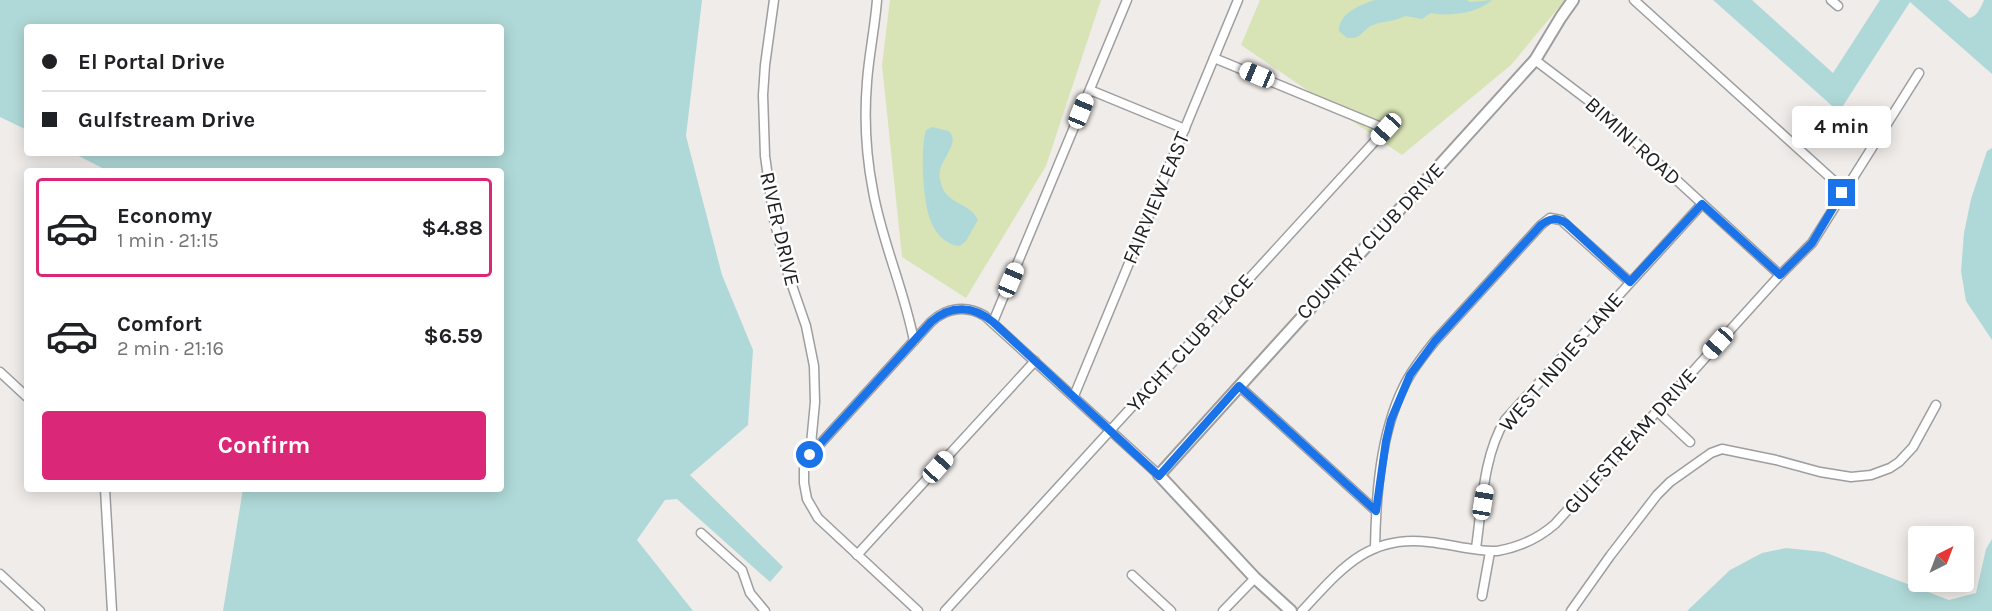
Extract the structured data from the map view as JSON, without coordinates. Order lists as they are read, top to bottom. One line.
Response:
{"streets":{"street":["BIMINI ROAD","FAIRVIEW EAST","RIVER DRIVE","COUNTRY CLUB DRIVE","YACHT CLUB PLACE","WEST INDIES LANE","GULFSTREAM DRIVE"]},"crossings":[["BIMINI ROAD","COUNTRY CLUB DRIVE"],["BIMINI ROAD","WEST INDIES LANE"],["BIMINI ROAD","GULFSTREAM DRIVE"],["FAIRVIEW EAST","YACHT CLUB PLACE"],["WEST INDIES LANE","GULFSTREAM DRIVE"]],"north":"top right","page":{"banner":["El Portal Drive","Gulfstream Drive"],"bubble":"4 min","list":[{"name":"Economy","note":"1 min · 21:15","value":"$4.88"},{"name":"Comfort","note":"2 min · 21:16","value":"$6.59"}],"buttons":"Confirm"}}
